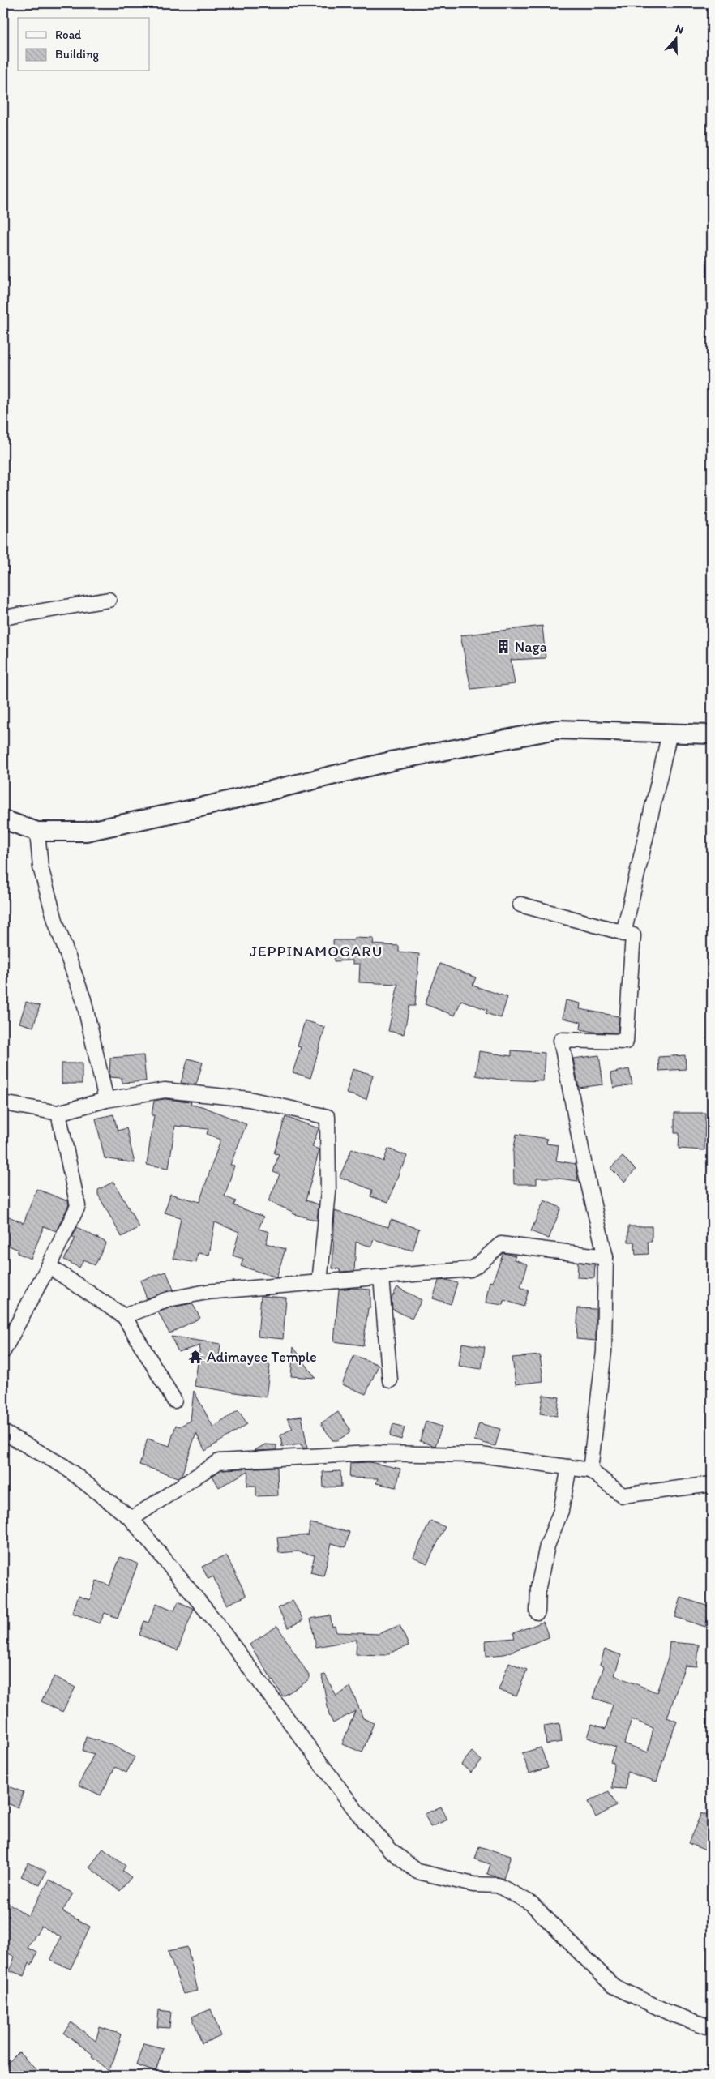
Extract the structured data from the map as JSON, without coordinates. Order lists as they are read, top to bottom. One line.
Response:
{"districts":["JEPPINAMOGARU"],"places":{"building":["Naga"],"temple":["Adimayee Temple"]},"legend":["Road","Building"],"north":"top"}
